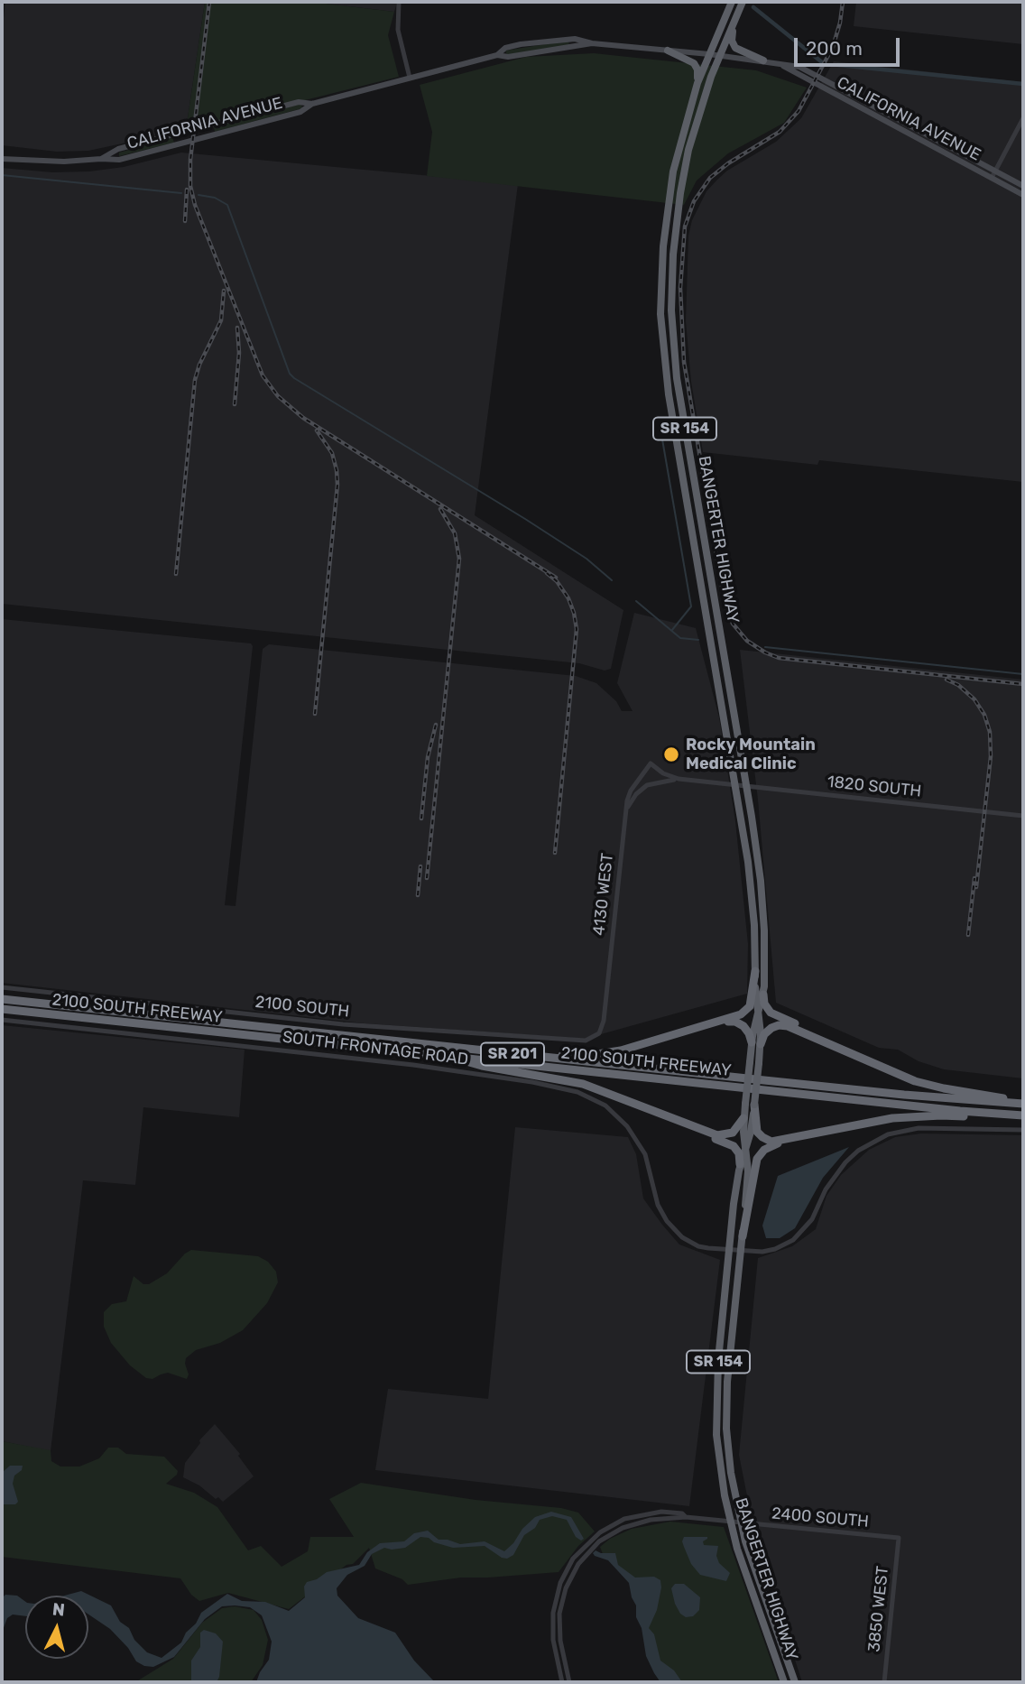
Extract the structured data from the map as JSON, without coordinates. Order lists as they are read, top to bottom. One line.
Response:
{"streets":{"highway":["SR 154","BANGERTER HIGHWAY","2100 SOUTH FREEWAY","SR 201"],"main road":["CALIFORNIA AVENUE"],"street":["1820 SOUTH","4130 WEST","2100 SOUTH","SOUTH FRONTAGE ROAD","2400 SOUTH","3850 WEST"]},"crossings":[["CALIFORNIA AVENUE","BANGERTER HIGHWAY"],["BANGERTER HIGHWAY","1820 SOUTH"],["BANGERTER HIGHWAY","SOUTH FRONTAGE ROAD"],["BANGERTER HIGHWAY","2400 SOUTH"],["1820 SOUTH","4130 WEST"],["4130 WEST","2100 SOUTH"],["2400 SOUTH","3850 WEST"]],"places":["Rocky Mountain Medical Clinic"],"scale_bar":"200 m","north":"top"}
